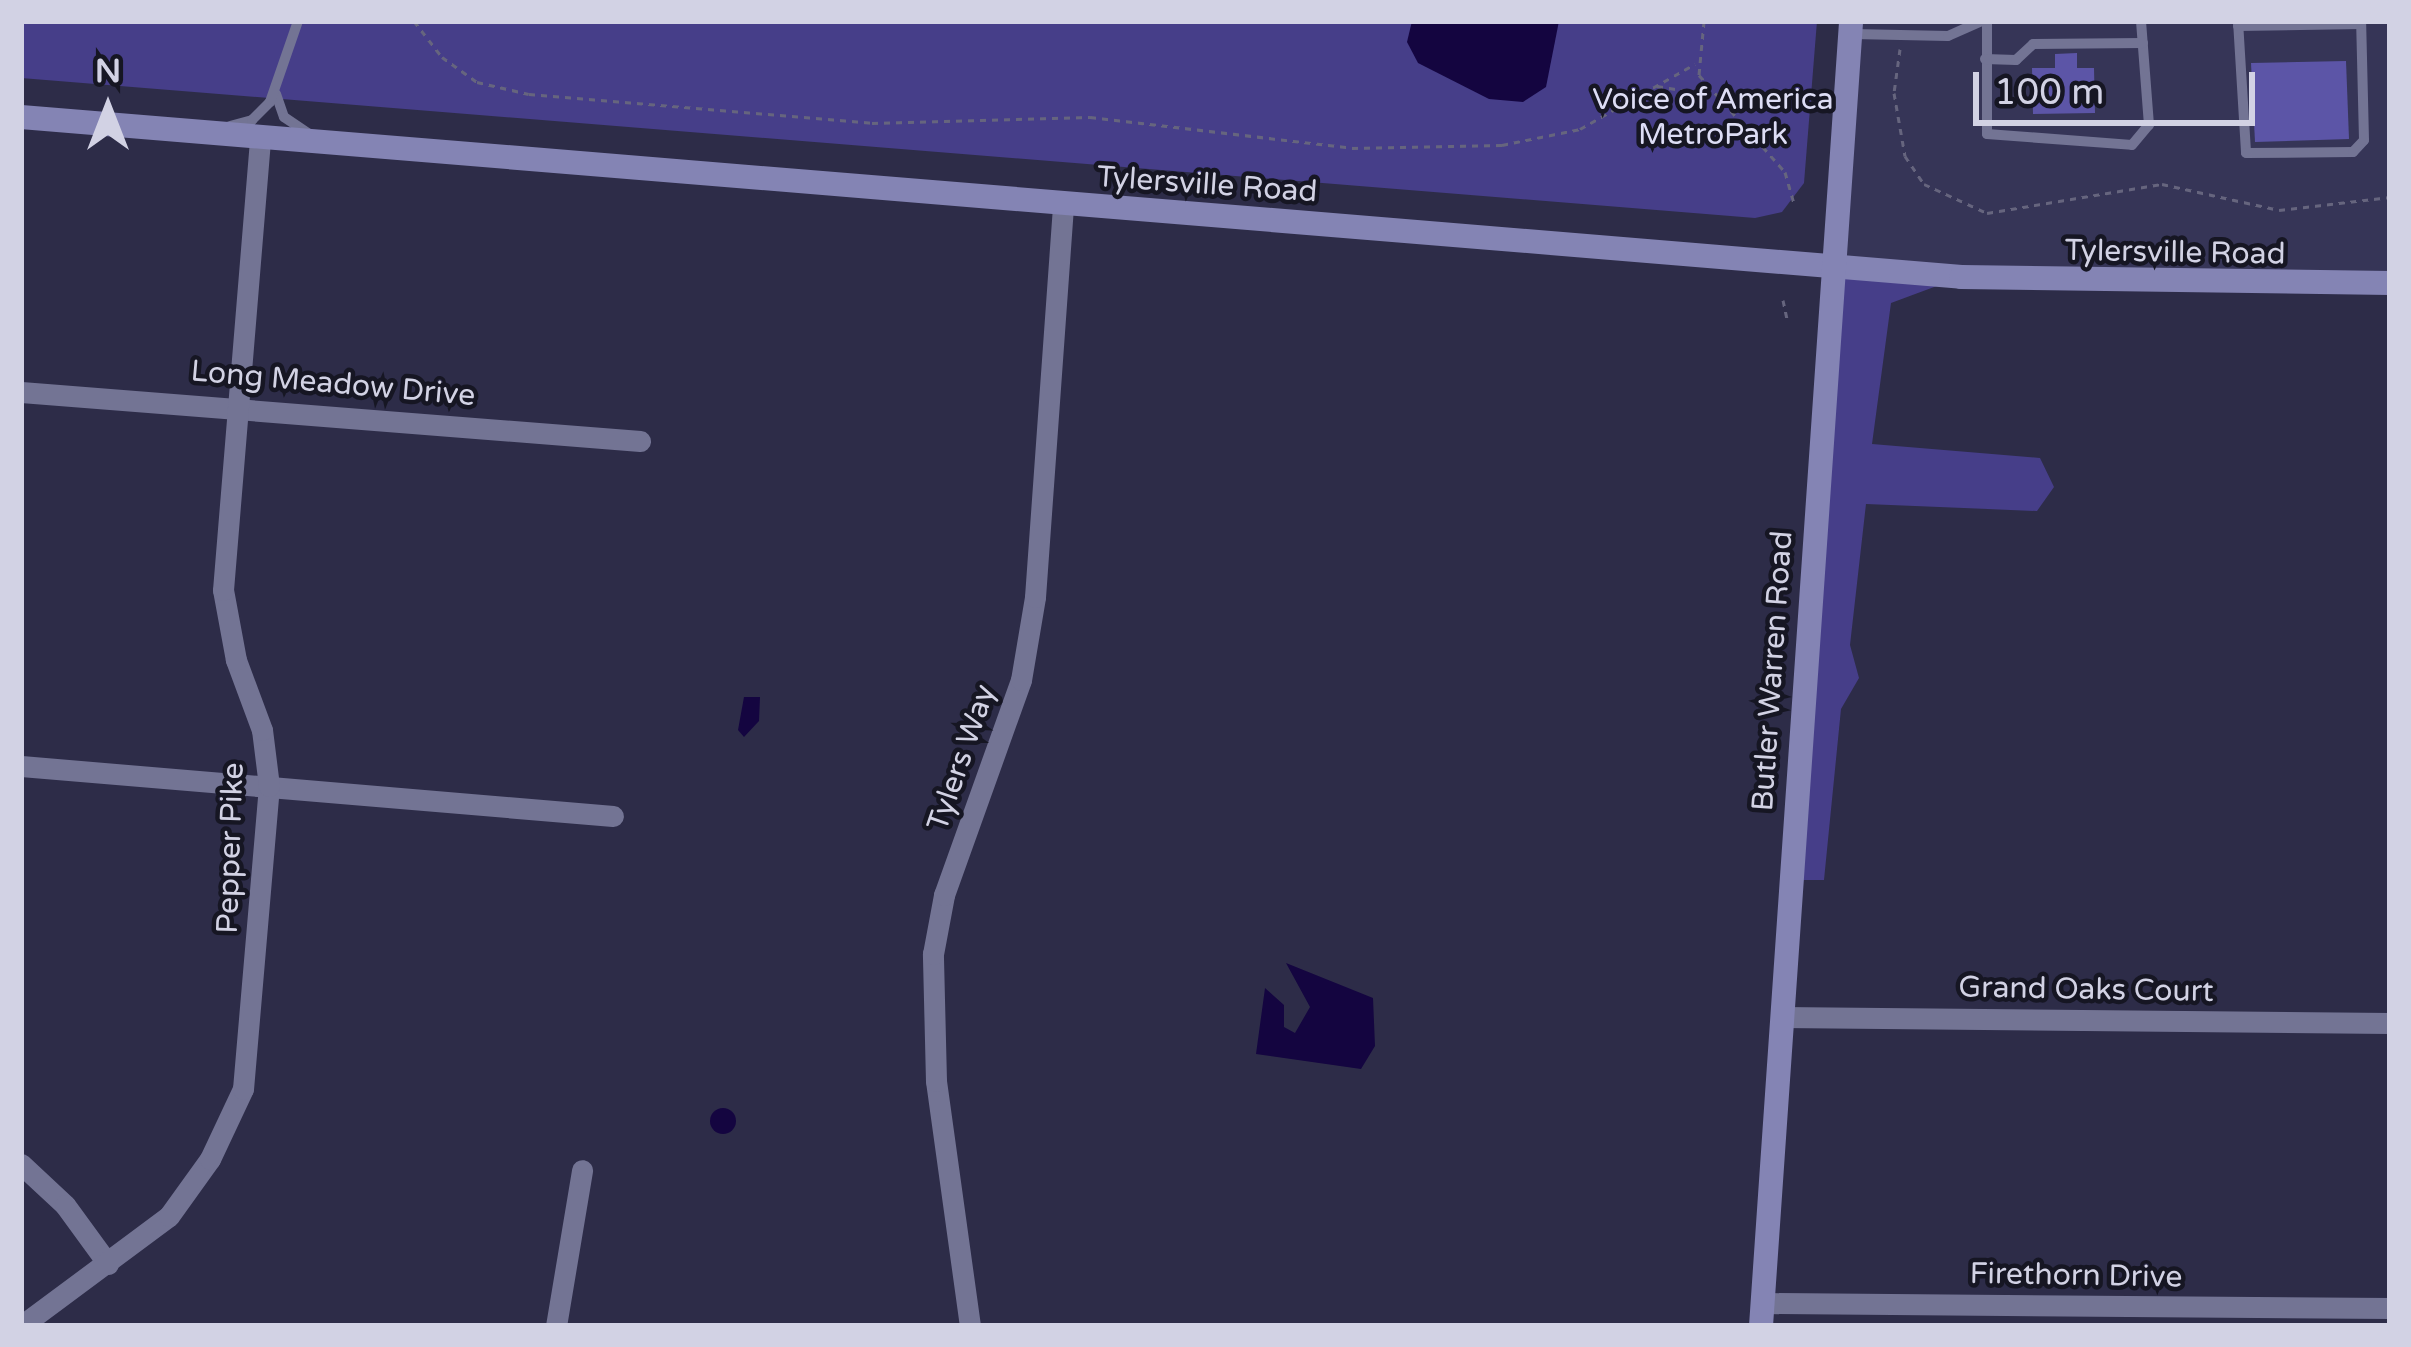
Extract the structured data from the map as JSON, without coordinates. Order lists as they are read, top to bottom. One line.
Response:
{"streets":{"main road":["Tylersville Road","Butler Warren Road"],"street":["Long Meadow Drive","Tylers Way","Pepper Pike","Grand Oaks Court","Firethorn Drive"]},"crossings":[["Tylersville Road","Butler Warren Road"],["Tylersville Road","Tylers Way"],["Tylersville Road","Pepper Pike"],["Long Meadow Drive","Pepper Pike"],["Butler Warren Road","Grand Oaks Court"],["Butler Warren Road","Firethorn Drive"]],"parks":["Voice of America MetroPark"],"scale_bar":"100 m","north":"top"}
